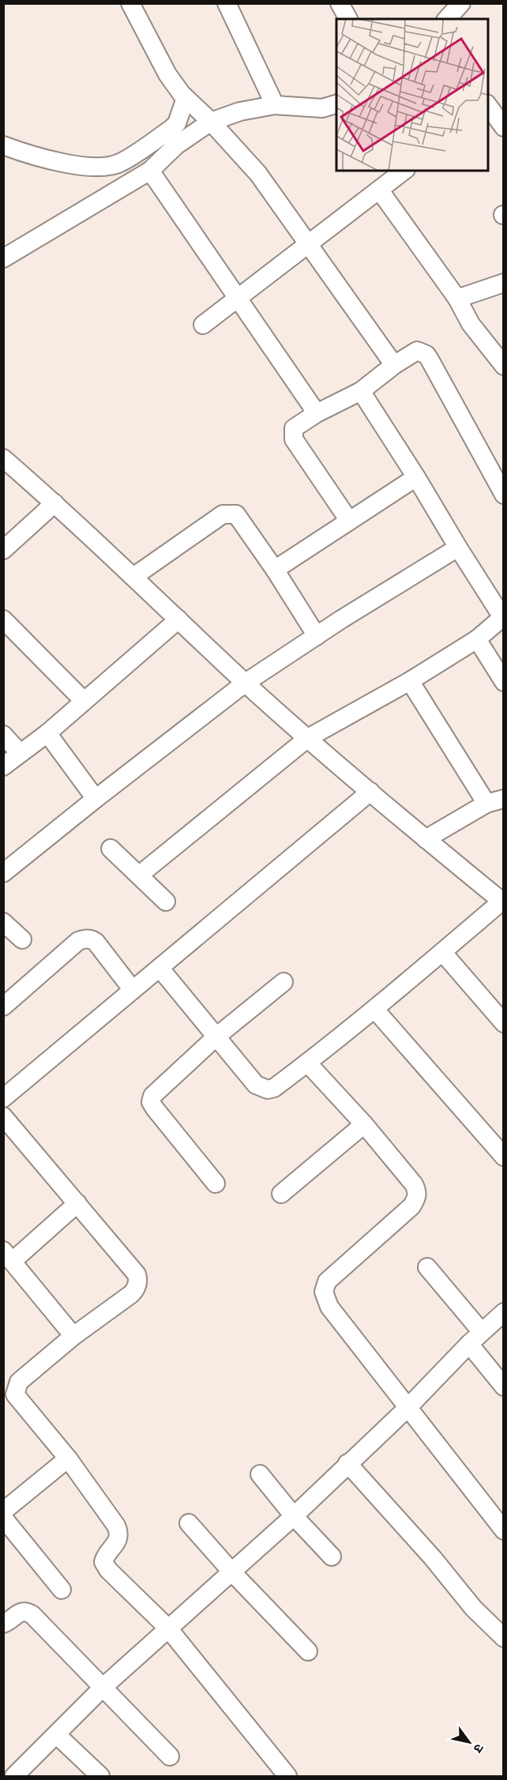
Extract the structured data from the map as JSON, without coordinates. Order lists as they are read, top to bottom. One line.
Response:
{"north":"bottom right"}
